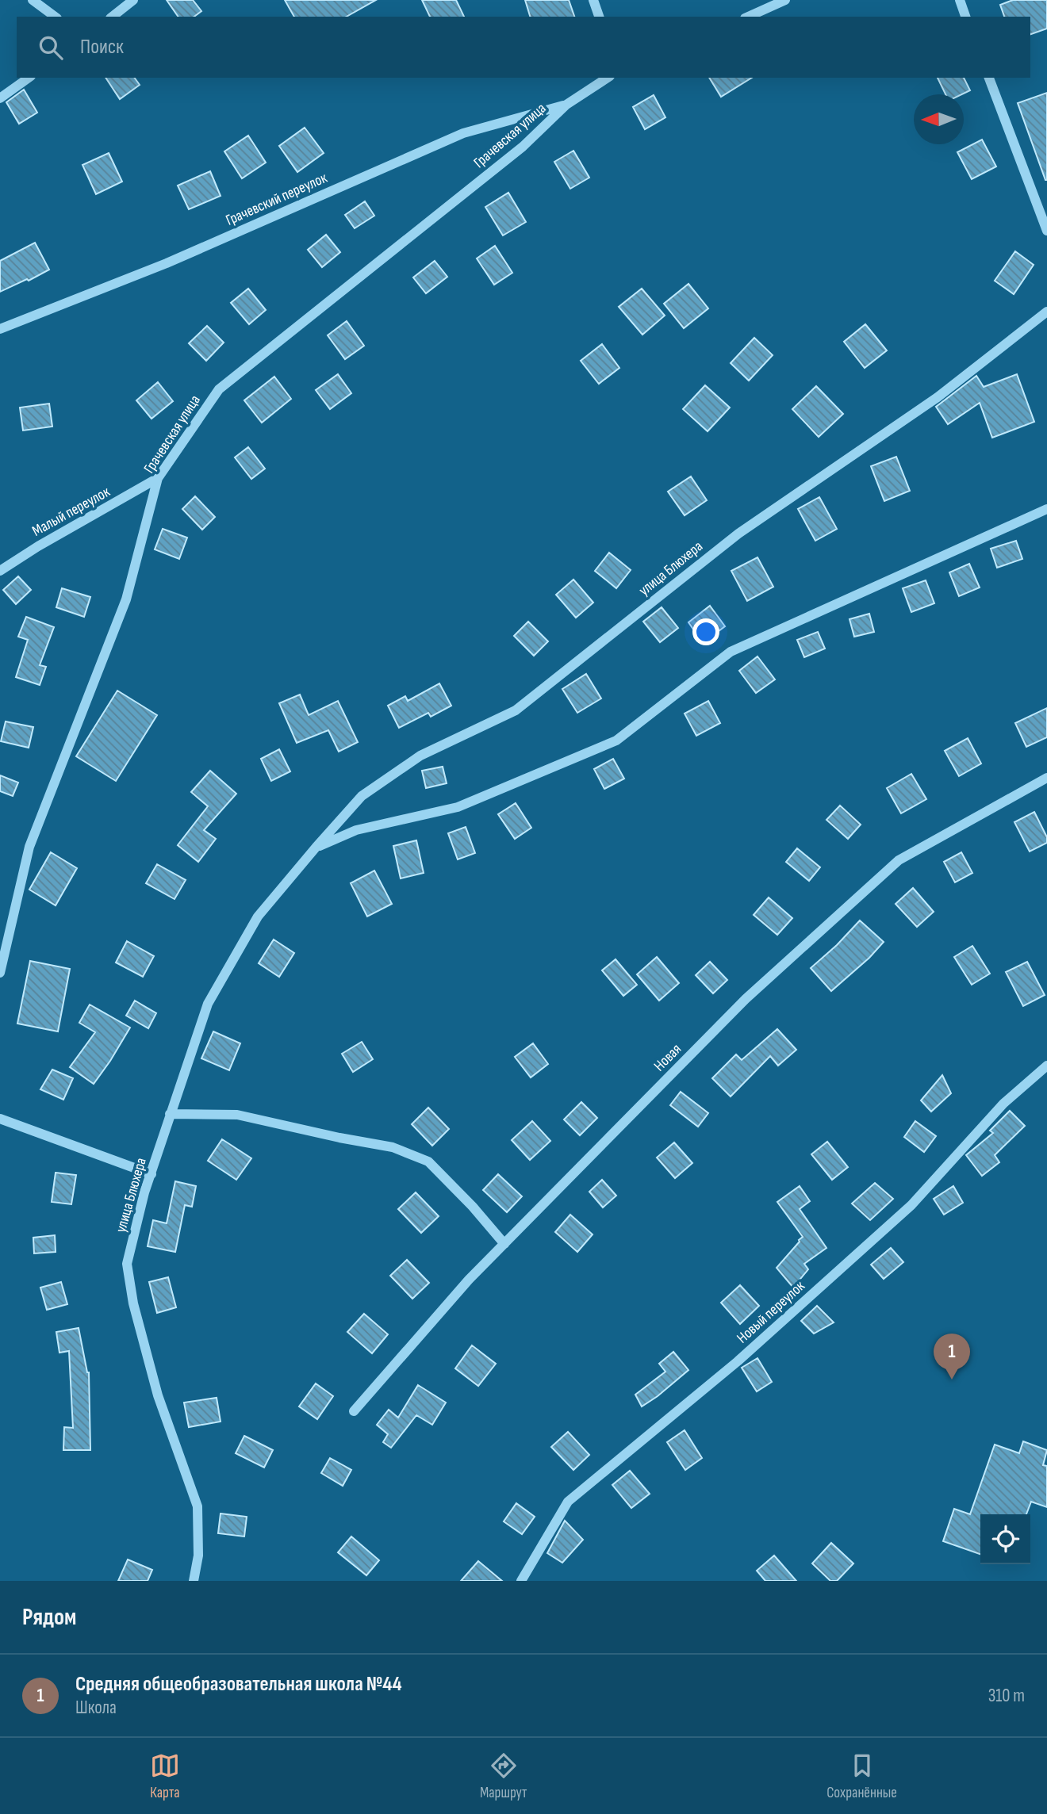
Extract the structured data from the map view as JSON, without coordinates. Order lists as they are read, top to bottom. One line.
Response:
{"streets":{"street":["Грачевская улица","Грачевский переулок","Малый переулок","улица Блюхера","Новая","Новый переулок"]},"crossings":[["Грачевская улица","Грачевский переулок"],["Грачевская улица","Малый переулок"]],"north":"left","page":{"search":"Поиск","pins":"1","heading":"Рядом","list":[{"mark":"1","name":"Средняя общеобразовательная школа №44","note":"Школа","value":"310 m"}],"nav":["Карта","Маршрут","Сохранённые"]}}
